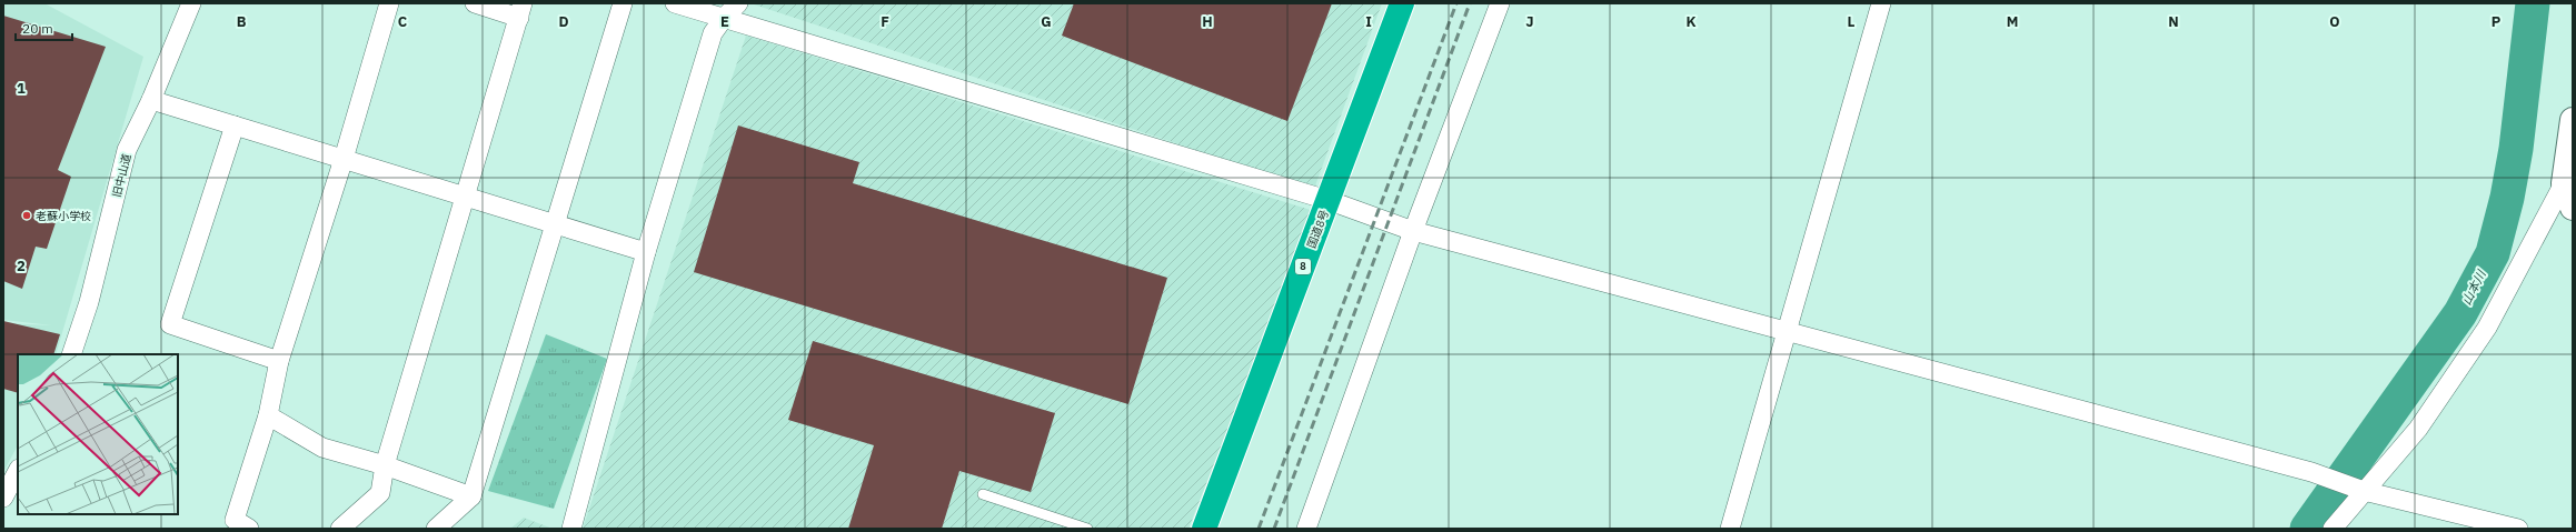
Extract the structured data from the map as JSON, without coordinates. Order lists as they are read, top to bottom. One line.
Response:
{"streets":{"highway":["国道8号","8"],"street":["旧中山道"]},"water":["山本川"],"places":["老蘇小学校"],"scale_bar":"20 m","grid":{"columns":["B","C","D","E","F","G","H","I","J","K","L","M","N","O","P"],"rows":["1","2"]}}
